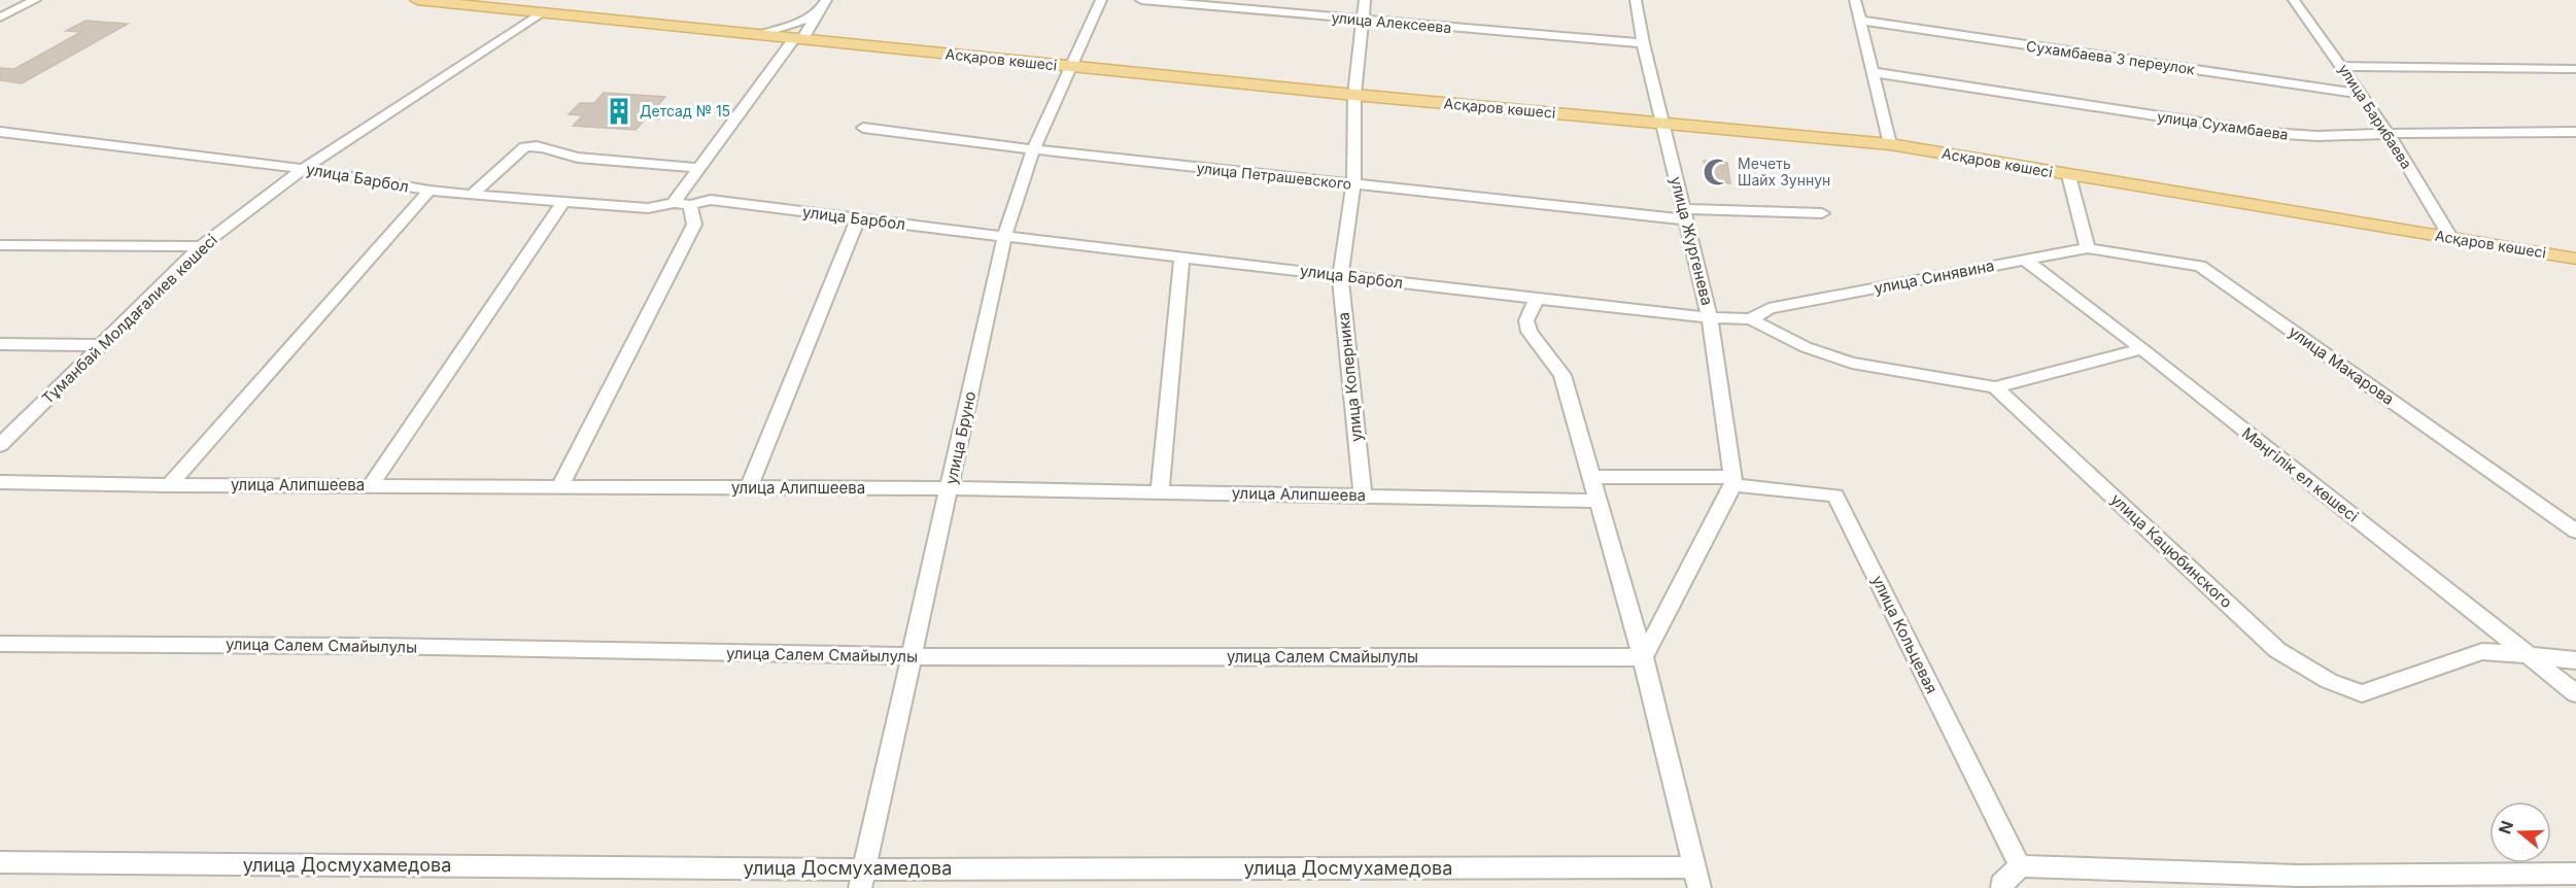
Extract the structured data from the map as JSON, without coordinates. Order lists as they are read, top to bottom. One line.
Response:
{"streets":{"main road":["Асқаров көшесі"],"street":["улица Алексеева","Сухамбаева 3 переулок","улица Барибаева","улица Сухамбаева","улица Петрашевского","улица Барбол","улица Жургенева","улица Синявина","Тұманбай Молдағалиев көшесі","улица Макарова","улица Коперника","улица Бруно","Мәңгілік ел көшесі","улица Алипшеева","улица Кацюбинского","улица Кольцевая","улица Салем Смайылулы","улица Досмухамедова"]},"crossings":[["улица Алексеева","улица Жургенева"],["улица Алексеева","улица Коперника"],["Сухамбаева 3 переулок","улица Барибаева"],["Асқаров көшесі","улица Барибаева"],["Асқаров көшесі","улица Жургенева"],["Асқаров көшесі","Тұманбай Молдағалиев көшесі"],["Асқаров көшесі","улица Коперника"],["Асқаров көшесі","улица Бруно"],["улица Барибаева","улица Сухамбаева"],["улица Петрашевского","улица Жургенева"],["улица Петрашевского","улица Коперника"],["улица Петрашевского","улица Бруно"],["улица Барбол","улица Жургенева"],["улица Барбол","улица Синявина"],["улица Барбол","Тұманбай Молдағалиев көшесі"],["улица Барбол","улица Коперника"],["улица Барбол","улица Бруно"],["улица Жургенева","улица Синявина"],["улица Жургенева","улица Кольцевая"],["улица Синявина","улица Макарова"],["улица Синявина","Мәңгілік ел көшесі"],["улица Коперника","улица Алипшеева"],["улица Бруно","улица Алипшеева"],["улица Бруно","улица Салем Смайылулы"],["улица Бруно","улица Досмухамедова"],["Мәңгілік ел көшесі","улица Кацюбинского"]],"places":{"building":["Детсад № 15"],"mosque":["Мечеть Шайх Зуннун"]},"north":"left"}
